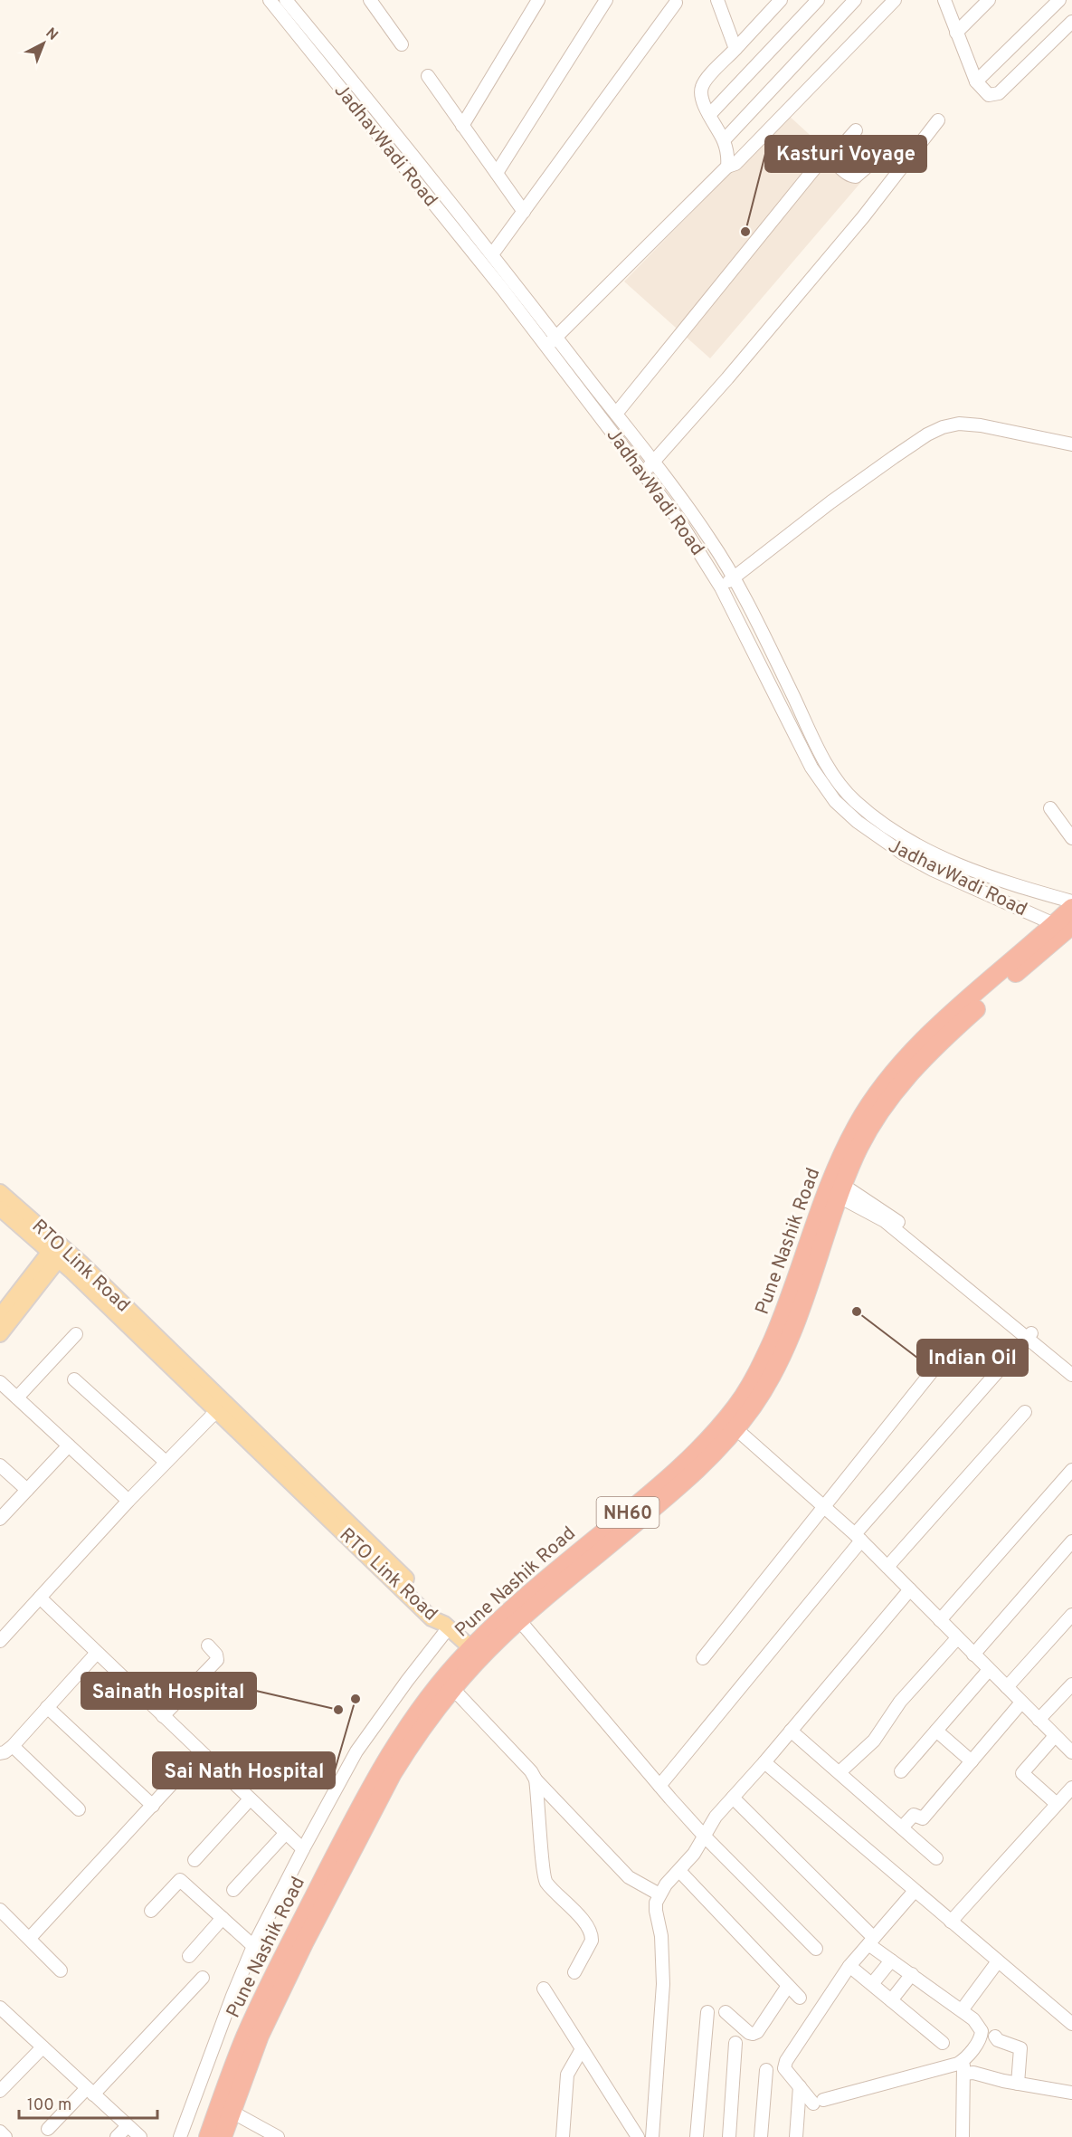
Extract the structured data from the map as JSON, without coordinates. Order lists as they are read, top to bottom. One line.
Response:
{"streets":{"highway":["Pune Nashik Road","NH60"],"main road":["RTO Link Road"],"street":["JadhavWadi Road"]},"crossings":[["JadhavWadi Road","Pune Nashik Road"],["Pune Nashik Road","RTO Link Road"]],"places":["Kasturi Voyage","Indian Oil","Sai Nath Hospital","Sainath Hospital"],"scale_bar":"100 m","north":"top right"}
